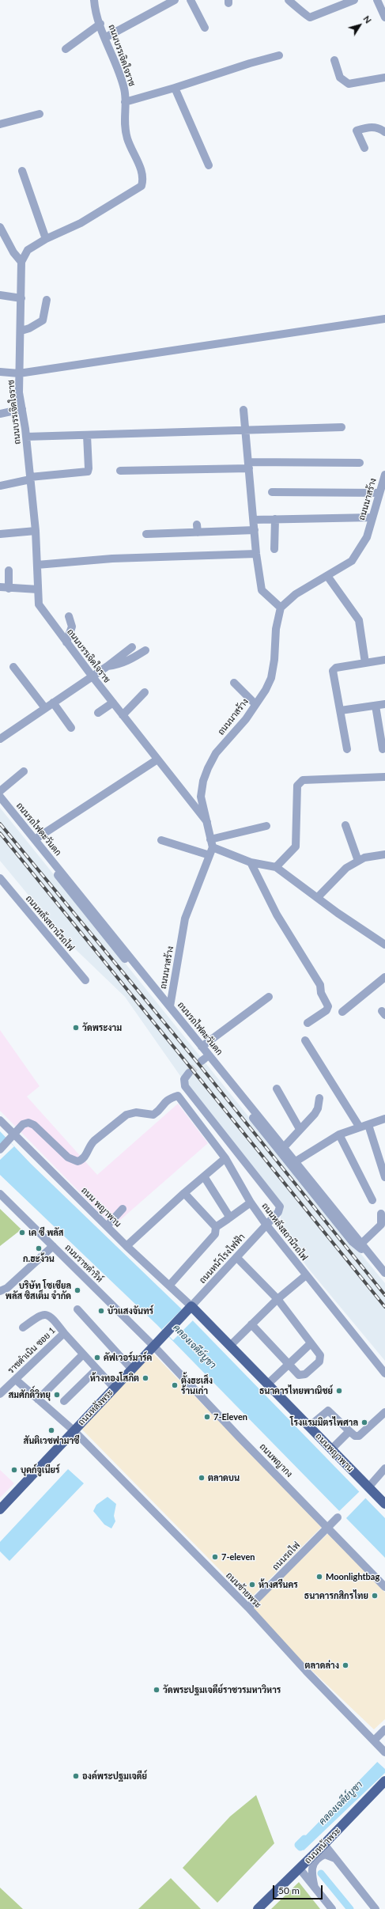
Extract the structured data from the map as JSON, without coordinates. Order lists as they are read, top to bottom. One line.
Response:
{"streets":{"main road":["ถนนหลังพระ","ถนนพญาพาน","ถนนหน้าพระ"],"street":["ถนนบรรเจิดใจราช","ถนนนาสร้าง","ถนนรถไฟตะวันตก","ถนนหลังสถานีรถไฟ","ถนน พญาพาน","ถนนหน้าโรงไฟฟ้า","ถนนราชดำริห์","ราชดำเนิน ซอย 1","ถนนพญากง","ถนนรถไฟ","ถนนซ้ายพระ"]},"crossings":[["ถนนบรรเจิดใจราช","ถนนนาสร้าง"],["ถนนนาสร้าง","ถนนรถไฟตะวันตก"],["ถนนหลังสถานีรถไฟ","ถนน พญาพาน"],["ถนนหลังสถานีรถไฟ","ถนนหน้าโรงไฟฟ้า"],["ถนน พญาพาน","ถนนหน้าโรงไฟฟ้า"],["ถนน พญาพาน","ถนนหลังพระ"],["ถนน พญาพาน","ถนนพญาพาน"],["ถนนหน้าโรงไฟฟ้า","ถนนหลังพระ"],["ถนนหน้าโรงไฟฟ้า","ถนนพญาพาน"],["ถนนราชดำริห์","ถนนหลังพระ"],["ถนนราชดำริห์","ถนนพญากง"],["ราชดำเนิน ซอย 1","ถนนหลังพระ"],["ราชดำเนิน ซอย 1","ถนนซ้ายพระ"],["ถนนหลังพระ","ถนนพญาพาน"],["ถนนหลังพระ","ถนนพญากง"],["ถนนหลังพระ","ถนนซ้ายพระ"],["ถนนพญากง","ถนนรถไฟ"],["ถนนรถไฟ","ถนนซ้ายพระ"]],"water":["คลองเจดีย์บูชา"],"places":["วัดพระงาม","เค ซี พลัส","ก.ฮะง้วน","บริษัท โซเชียล พลัส ซิสเต็ม จำกัด","บัวแสงจันทร์","คัฟเวอร์มาร์ค","ห้างทองโสภิต","ตั้งฮะเส็ง ร้านเก่า","ธนาคารไทยพาณิชย์","สมศักดิ์วิทยุ","7-Eleven","โรงแรมมิตรไพศาล","สันติเวชฟามาซี","บุคก์จูเนียร์","ตลาดบน","7-eleven","Moonlightbag","ห้างศรีนคร","ธนาคารกสิกรไทย","ตลาดล่าง","วัดพระปฐมเจดีย์ราชวรมหาวิหาร","องค์พระปฐมเจดีย์"],"scale_bar":"50 m","north":"top right"}
